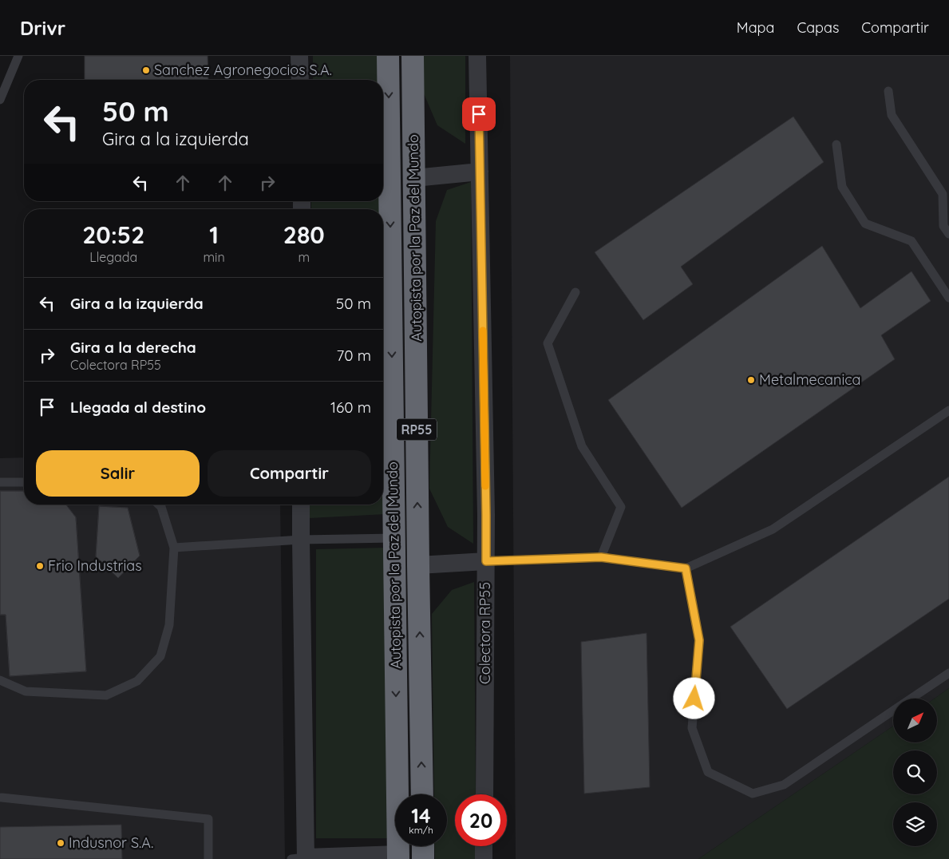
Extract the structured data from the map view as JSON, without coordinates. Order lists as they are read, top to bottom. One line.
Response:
{"streets":{"highway":["Autopista por la Paz del Mundo","RP55"],"street":["Colectora RP55"]},"places":["Sanchez Agronegocios S.A.","Metalmecanica","Frio Industrias","Indusnor S.A."],"north":"top right","page":{"header":"Drivr","nav":["Mapa","Capas","Compartir"],"turn":["50 m","Gira a la izquierda"],"eta":["20:52","Llegada","1","min","280","m"],"list":[{"name":"Gira a la izquierda","value":"50 m"},{"name":"Gira a la derecha","note":"Colectora RP55","value":"70 m"},{"name":"Llegada al destino","value":"160 m"}],"buttons":["Salir","Compartir"],"speed":"14 km/h","limit":"20"}}
